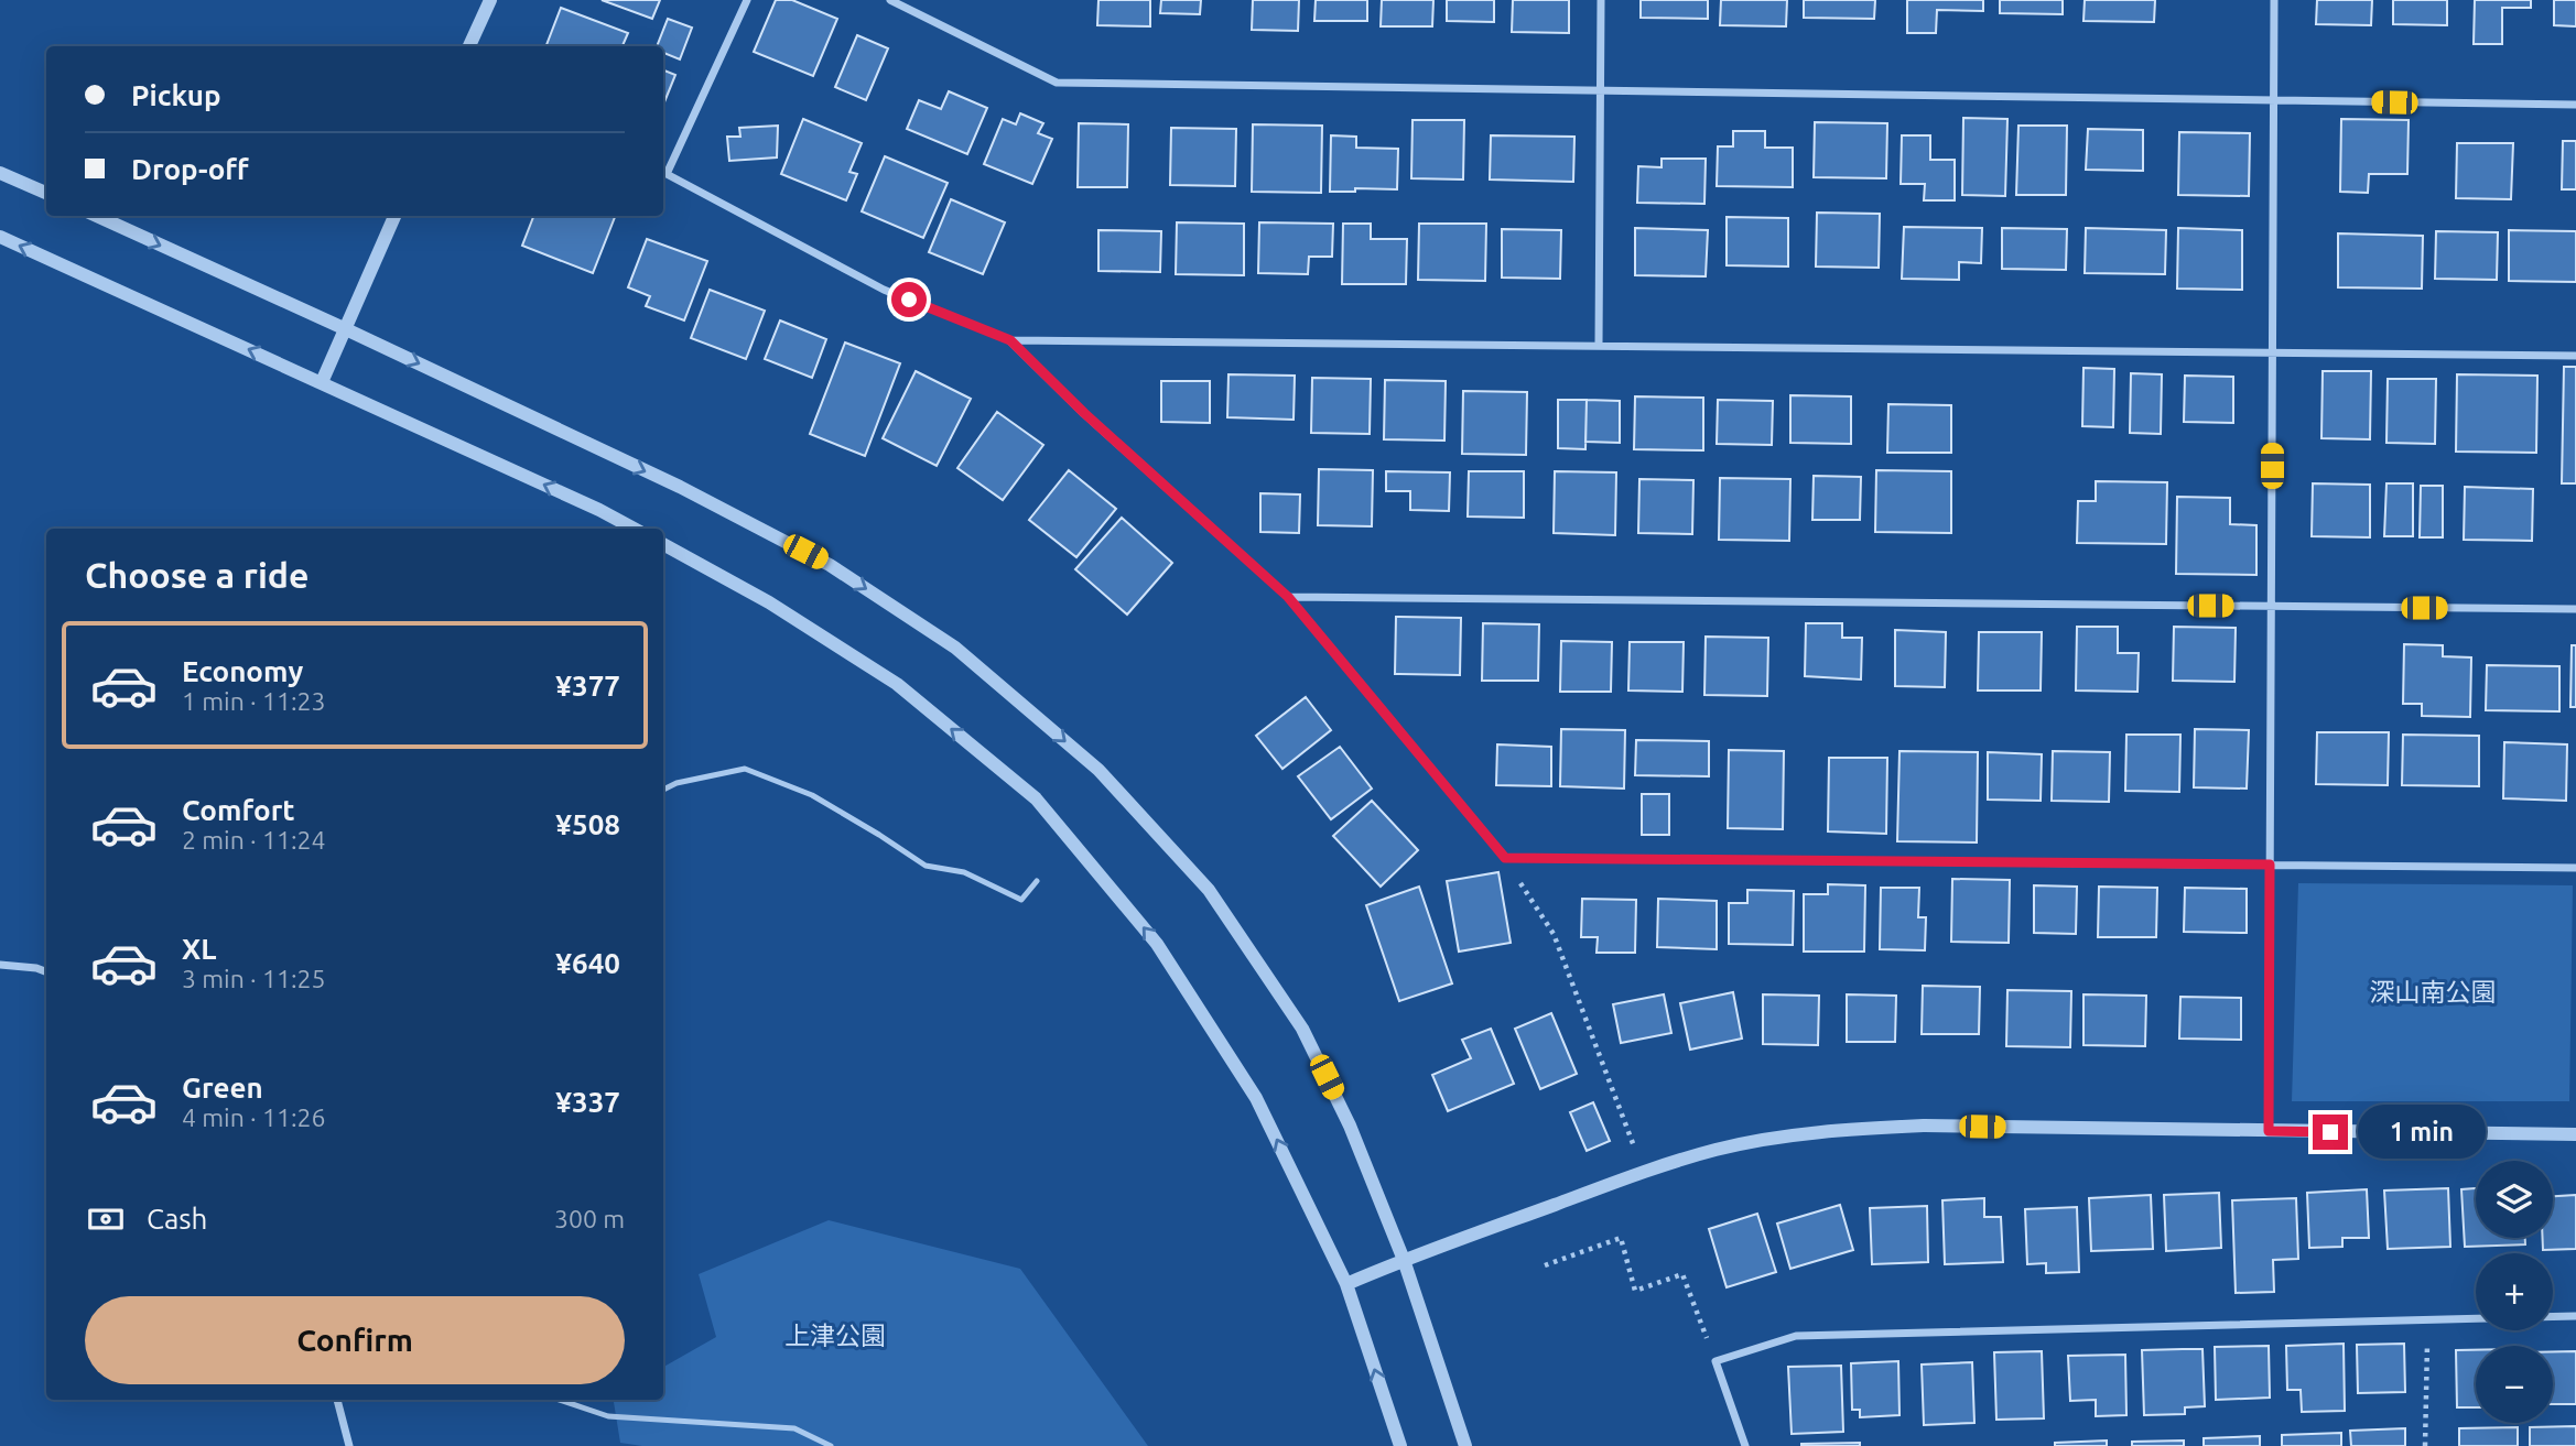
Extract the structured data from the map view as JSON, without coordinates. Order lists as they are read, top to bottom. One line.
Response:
{"parks":["深山南公園","上津公園"],"page":{"banner":["Pickup","Drop-off"],"heading":"Choose a ride","list":[{"name":"Economy","note":"1 min · 11:23","value":"¥377"},{"name":"Comfort","note":"2 min · 11:24","value":"¥508"},{"name":"XL","note":"3 min · 11:25","value":"¥640"},{"name":"Green","note":"4 min · 11:26","value":"¥337"}],"bubble":"1 min","map_buttons":["+","−"],"pay":["Cash","300 m"],"buttons":"Confirm"}}
